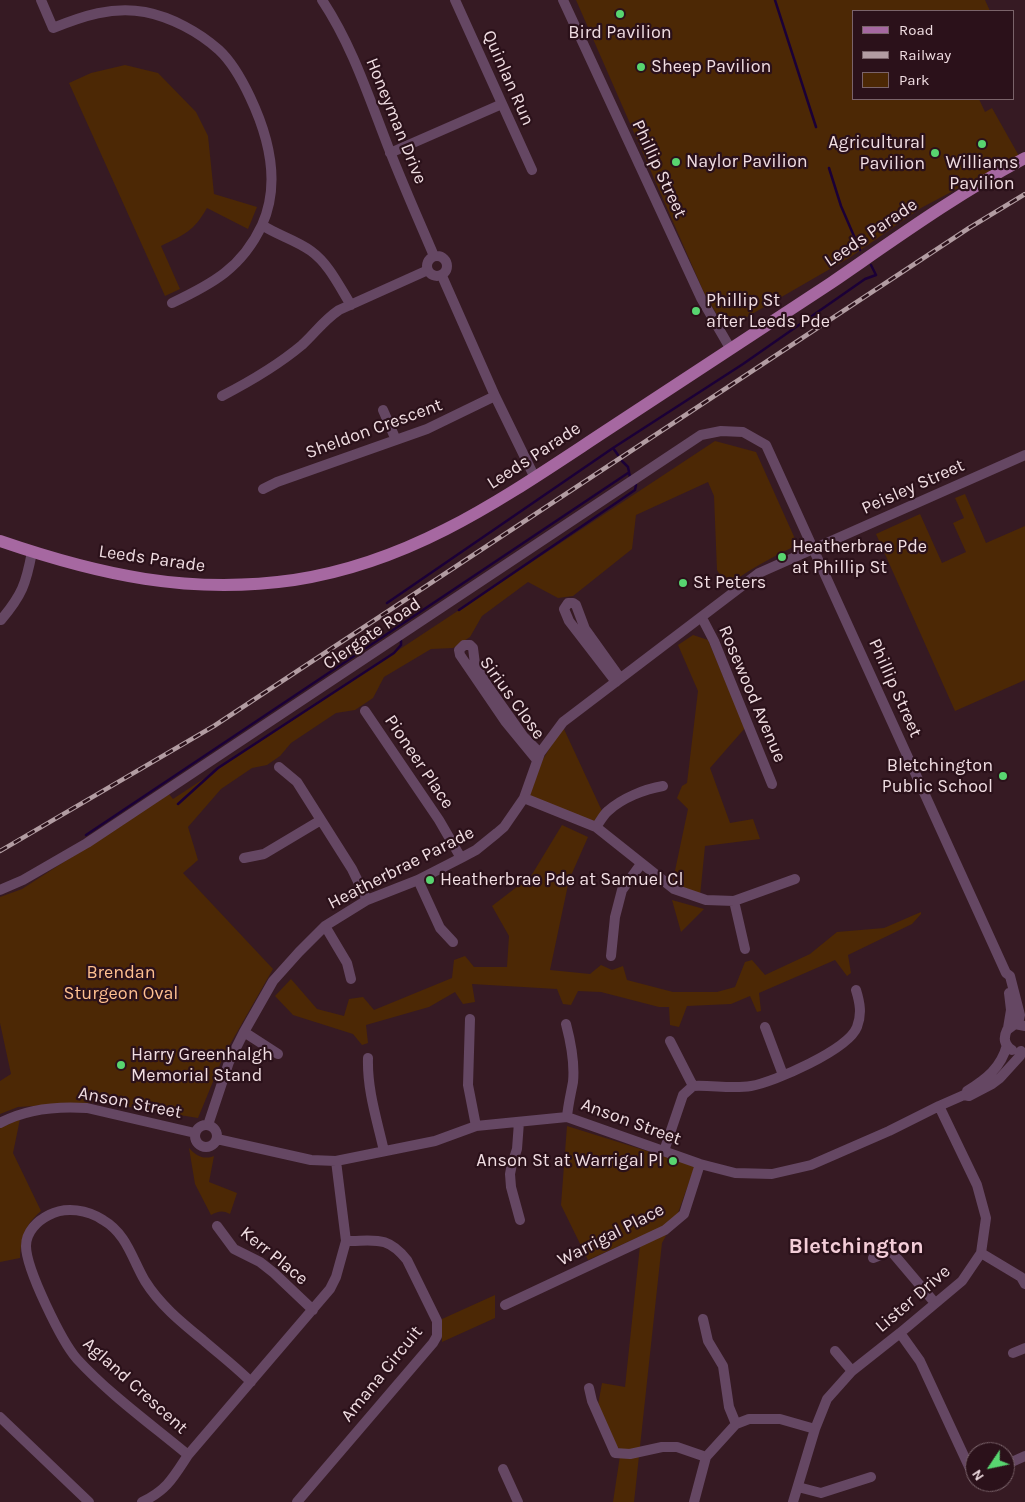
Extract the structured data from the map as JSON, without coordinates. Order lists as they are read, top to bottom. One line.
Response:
{"streets":{"main road":["Leeds Parade"],"street":["Quinlan Run","Honeyman Drive","Phillip Street","Sheldon Crescent","Peisley Street","Clergate Road","Rosewood Avenue","Sirius Close","Pioneer Place","Heatherbrae Parade","Anson Street","Warrigal Place","Kerr Place","Lister Drive","Amana Circuit","Agland Crescent"]},"crossings":[["Phillip Street","Leeds Parade"],["Phillip Street","Peisley Street"],["Phillip Street","Clergate Road"],["Phillip Street","Heatherbrae Parade"],["Phillip Street","Anson Street"],["Peisley Street","Heatherbrae Parade"],["Rosewood Avenue","Heatherbrae Parade"],["Sirius Close","Heatherbrae Parade"],["Pioneer Place","Heatherbrae Parade"],["Heatherbrae Parade","Anson Street"],["Anson Street","Warrigal Place"],["Anson Street","Lister Drive"]],"districts":["Bletchington"],"parks":["Brendan Sturgeon Oval"],"places":["Bird Pavilion","Sheep Pavilion","Williams Pavilion","Agricultural Pavilion","Naylor Pavilion","Phillip St after Leeds Pde","Heatherbrae Pde at Phillip St","St Peters","Bletchington Public School","Heatherbrae Pde at Samuel Cl","Harry Greenhalgh Memorial Stand","Anson St at Warrigal Pl"],"legend":["Road","Railway","Park"],"north":"bottom left"}
